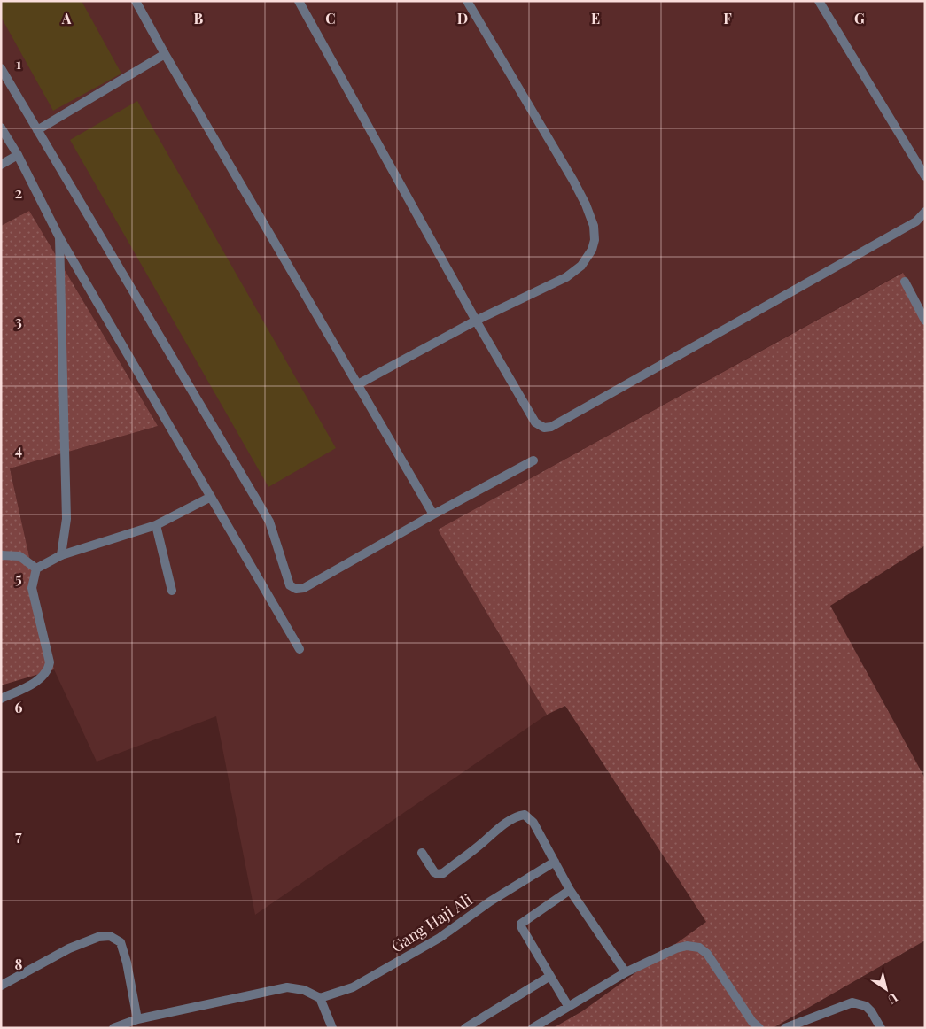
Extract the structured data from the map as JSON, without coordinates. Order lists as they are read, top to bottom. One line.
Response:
{"streets":{"street":["Gang Haji Ali"]},"north":"bottom right","grid":{"columns":["A","B","C","D","E","F","G"],"rows":["1","2","3","4","5","6","7","8"]}}
